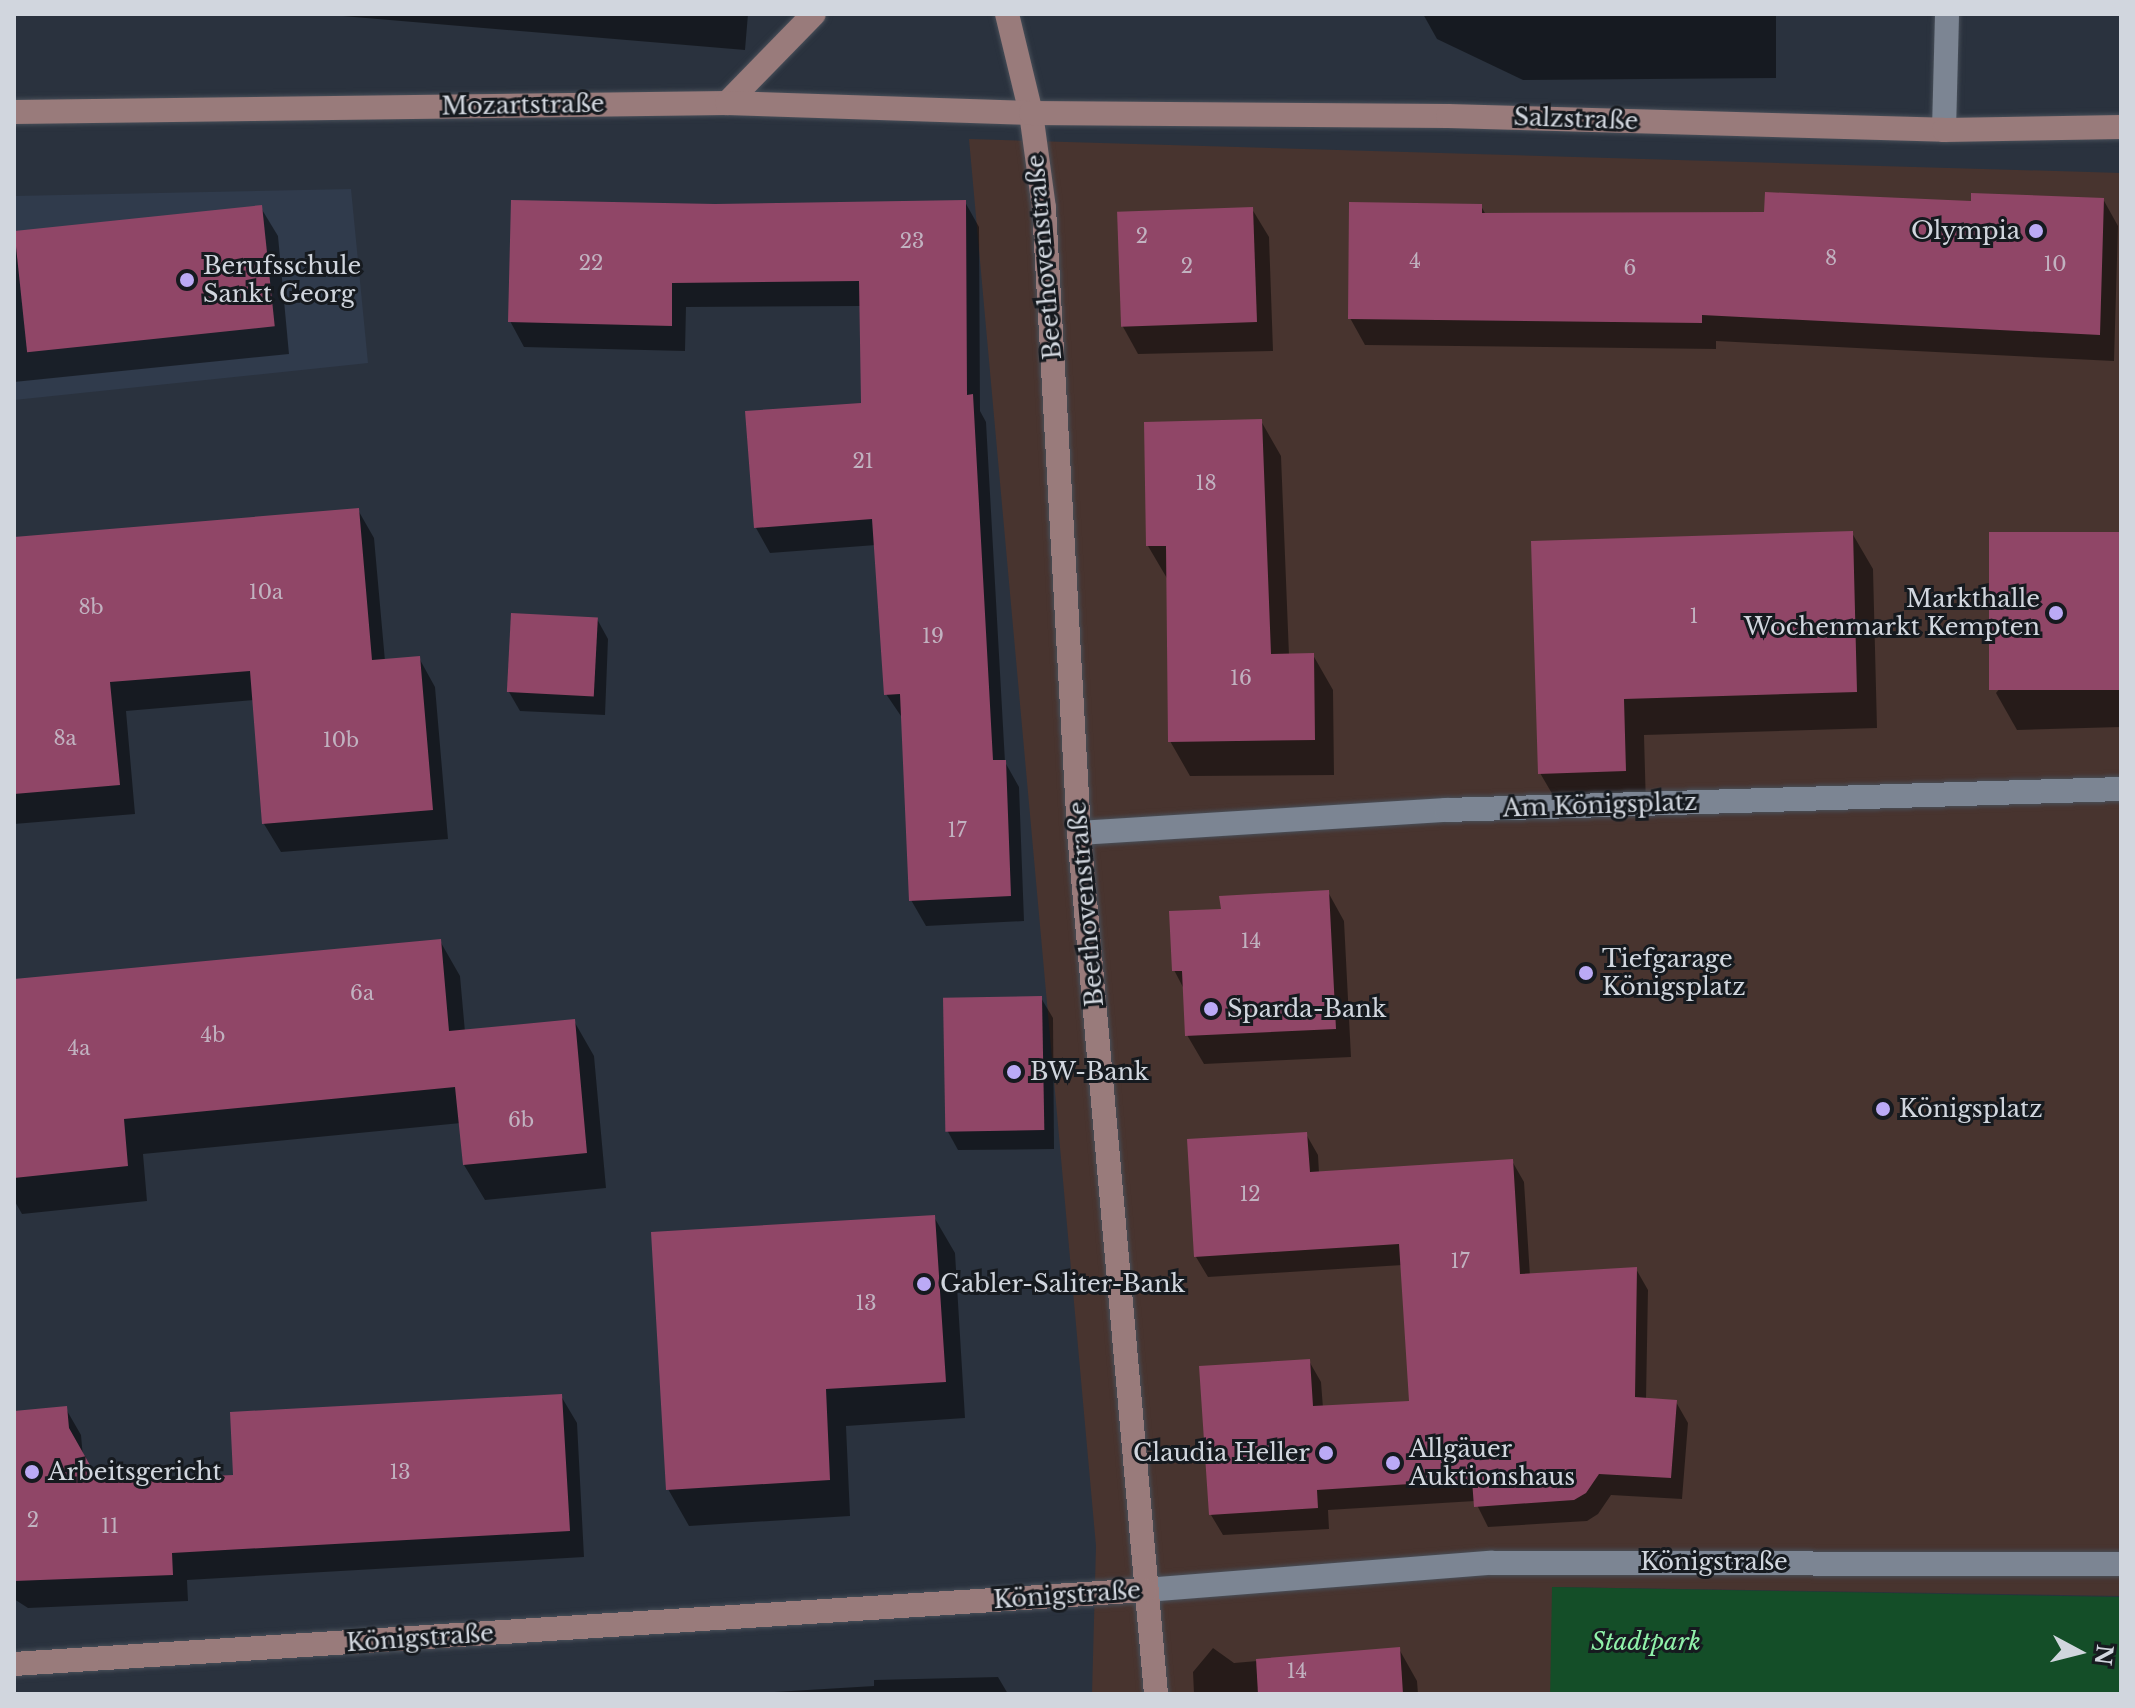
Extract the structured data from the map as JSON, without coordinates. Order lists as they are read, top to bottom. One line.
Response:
{"streets":{"street":["Mozartstraße","Salzstraße","Beethovenstraße","Am Königsplatz","Königstraße"]},"crossings":[["Mozartstraße","Salzstraße"],["Mozartstraße","Beethovenstraße"],["Salzstraße","Beethovenstraße"],["Beethovenstraße","Am Königsplatz"],["Beethovenstraße","Königstraße"]],"parks":["Stadtpark"],"places":["Olympia","Berufsschule Sankt Georg","Markthalle Wochenmarkt Kempten","Tiefgarage Königsplatz","Sparda-Bank","BW-Bank","Königsplatz","Gabler-Saliter-Bank","Claudia Heller","Allgäuer Auktionshaus","Arbeitsgericht"],"house_numbers":["2","23","8","4","22","10","2","6","21","18","10a","8b","1","19","16","8a","10b","17","14","6a","4b","4a","6b","12","17","13","13","2","11","14"],"north":"right"}
